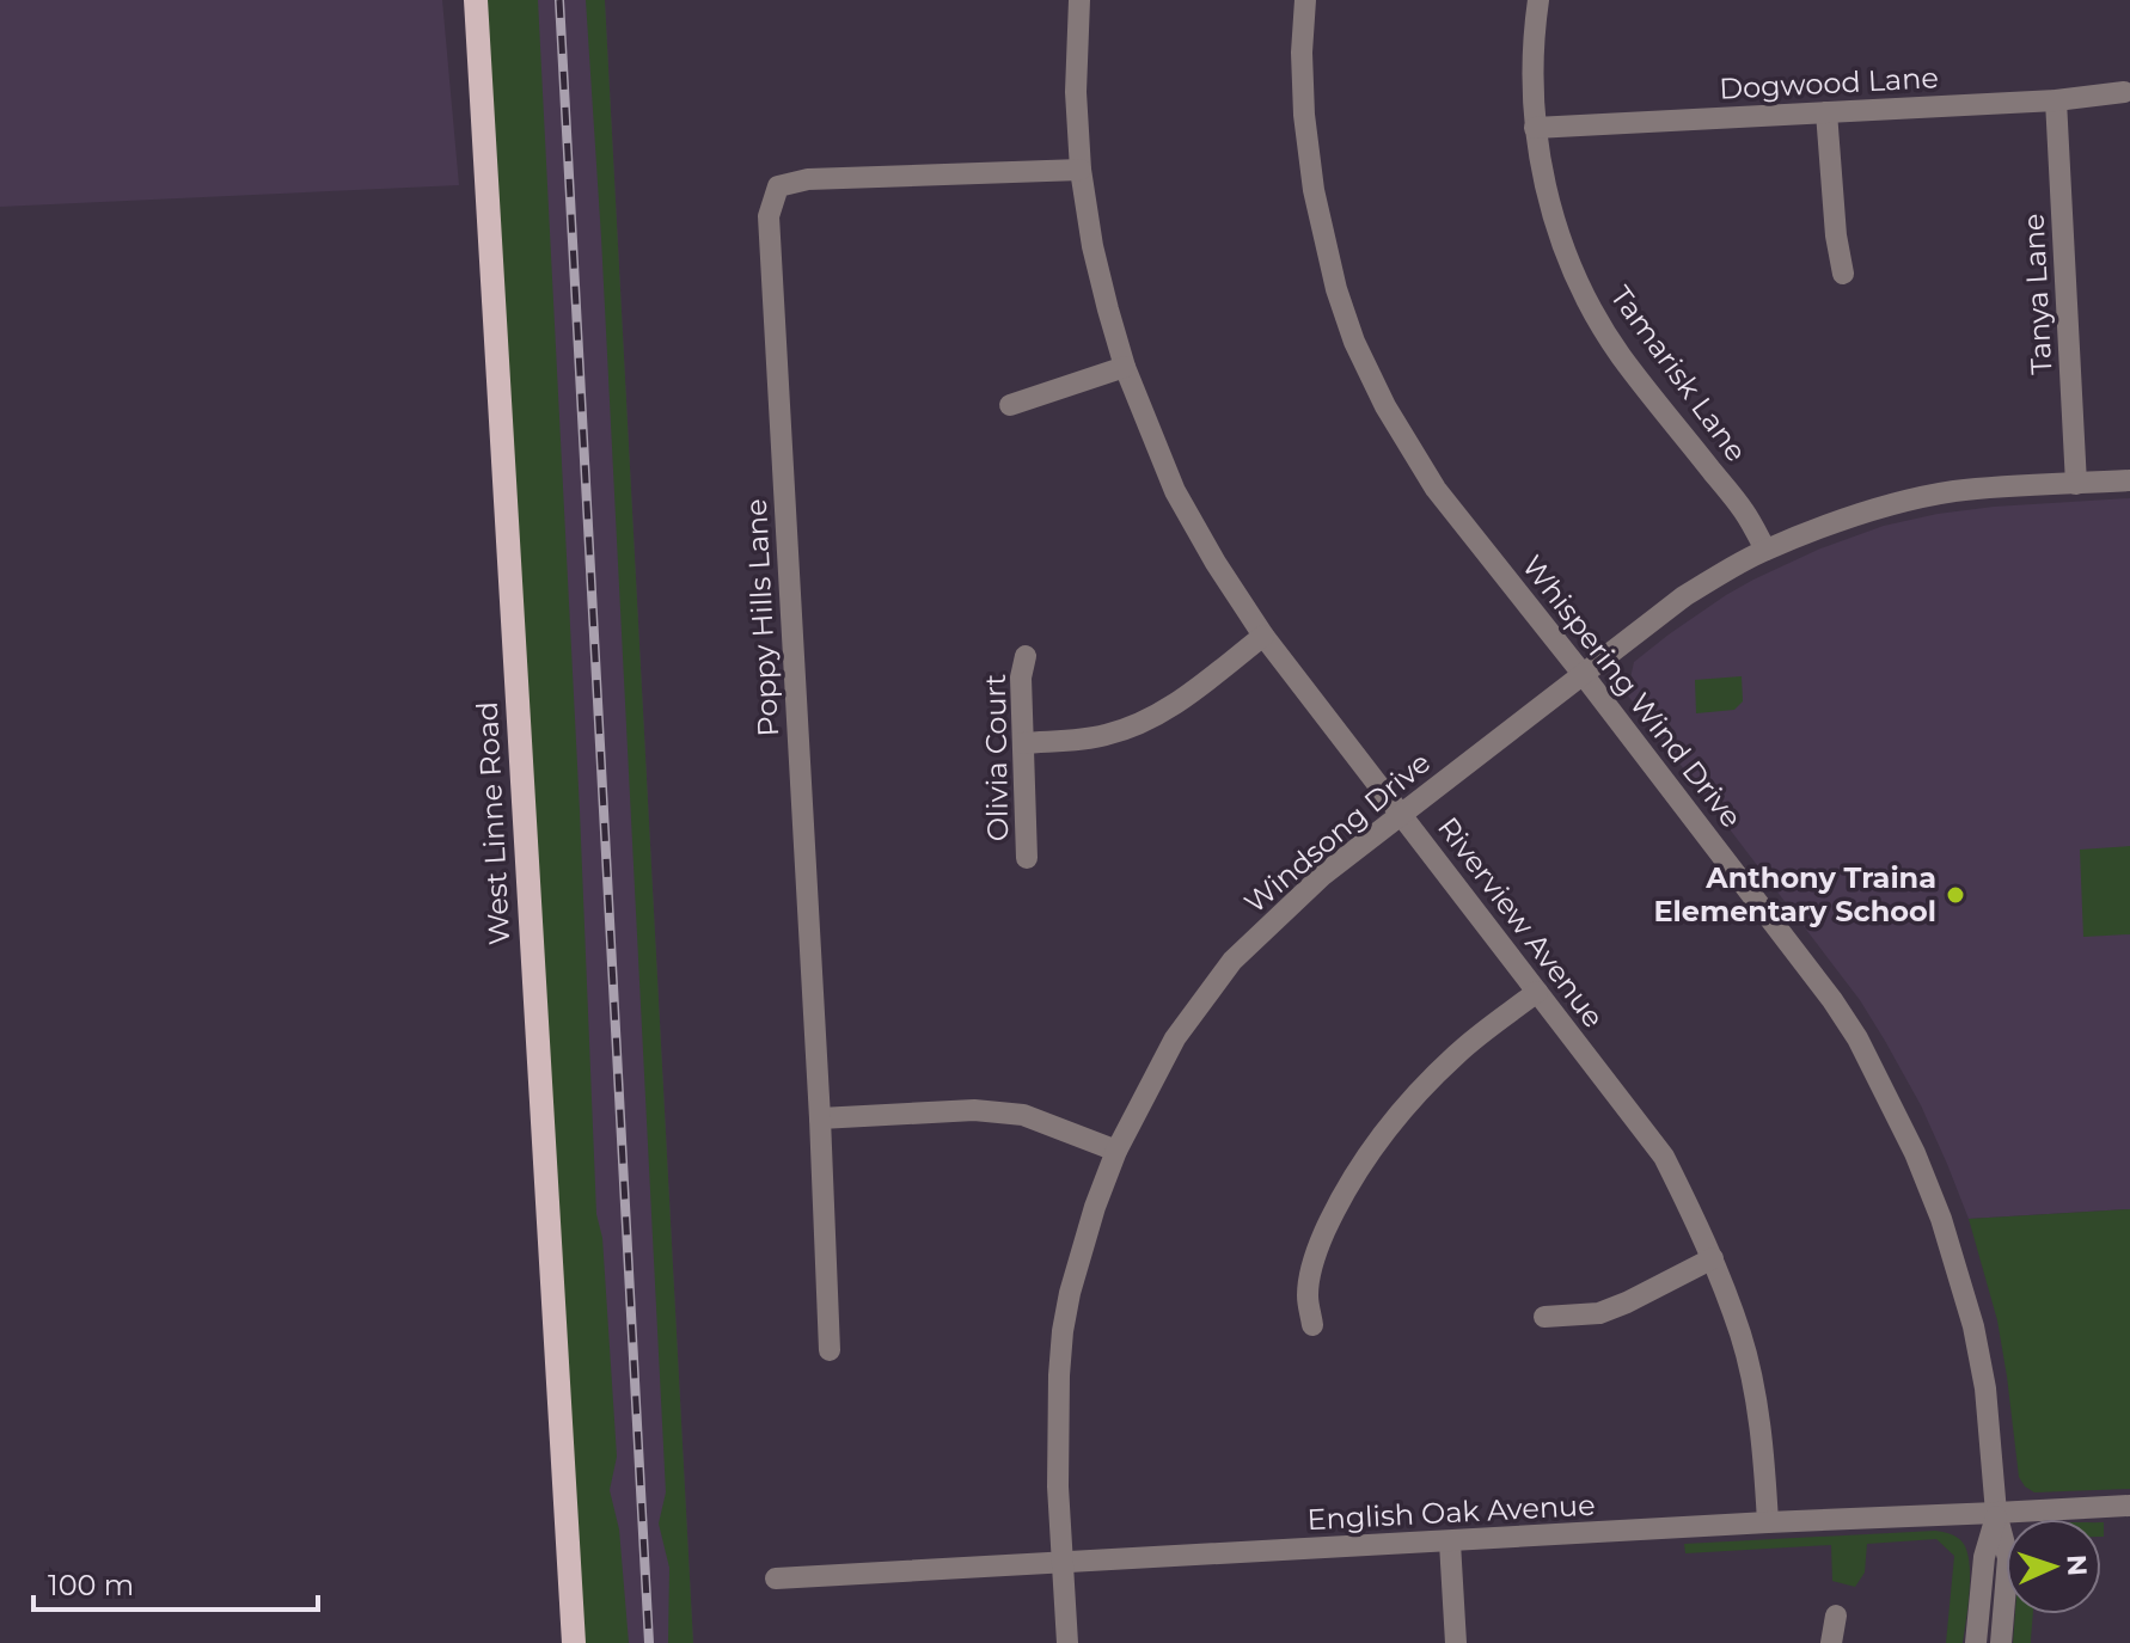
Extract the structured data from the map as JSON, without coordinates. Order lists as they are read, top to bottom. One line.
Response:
{"streets":{"main road":["West Linne Road"],"street":["Dogwood Lane","Tanya Lane","Tamarisk Lane","Poppy Hills Lane","Whispering Wind Drive","Olivia Court","Windsong Drive","Riverview Avenue","English Oak Avenue"]},"crossings":[["Dogwood Lane","Tanya Lane"],["Dogwood Lane","Tamarisk Lane"],["Tanya Lane","Windsong Drive"],["Tamarisk Lane","Windsong Drive"],["Poppy Hills Lane","Riverview Avenue"],["Whispering Wind Drive","Windsong Drive"],["Whispering Wind Drive","English Oak Avenue"],["Windsong Drive","Riverview Avenue"],["Windsong Drive","English Oak Avenue"],["Riverview Avenue","English Oak Avenue"]],"places":["Anthony Traina Elementary School"],"scale_bar":"100 m","north":"right"}
